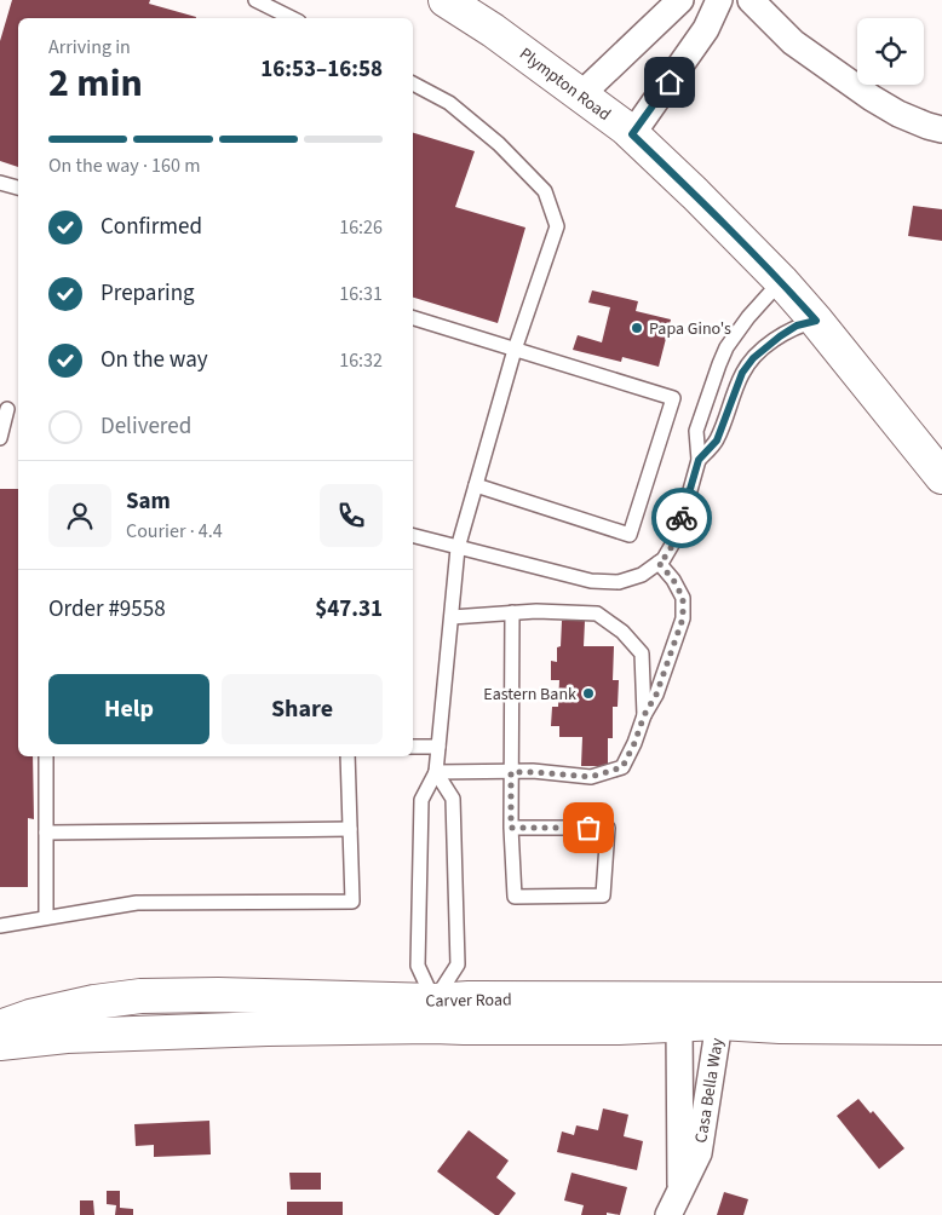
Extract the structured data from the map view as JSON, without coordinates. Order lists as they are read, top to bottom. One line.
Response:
{"streets":{"main road":["Plympton Road","Carver Road"],"street":["Casa Bella Way"]},"crossings":[["Carver Road","Casa Bella Way"]],"places":["Papa Gino's","Eastern Bank"],"page":{"heading":["2 min","Arriving in","16:53–16:58"],"panel":["Sam","Courier · 4.4","Order #9558","$47.31"],"bar":"On the way · 160 m","list":[["Confirmed","16:26"],["Preparing","16:31"],["On the way","16:32"],"Delivered"],"buttons":["Help","Share"]}}
